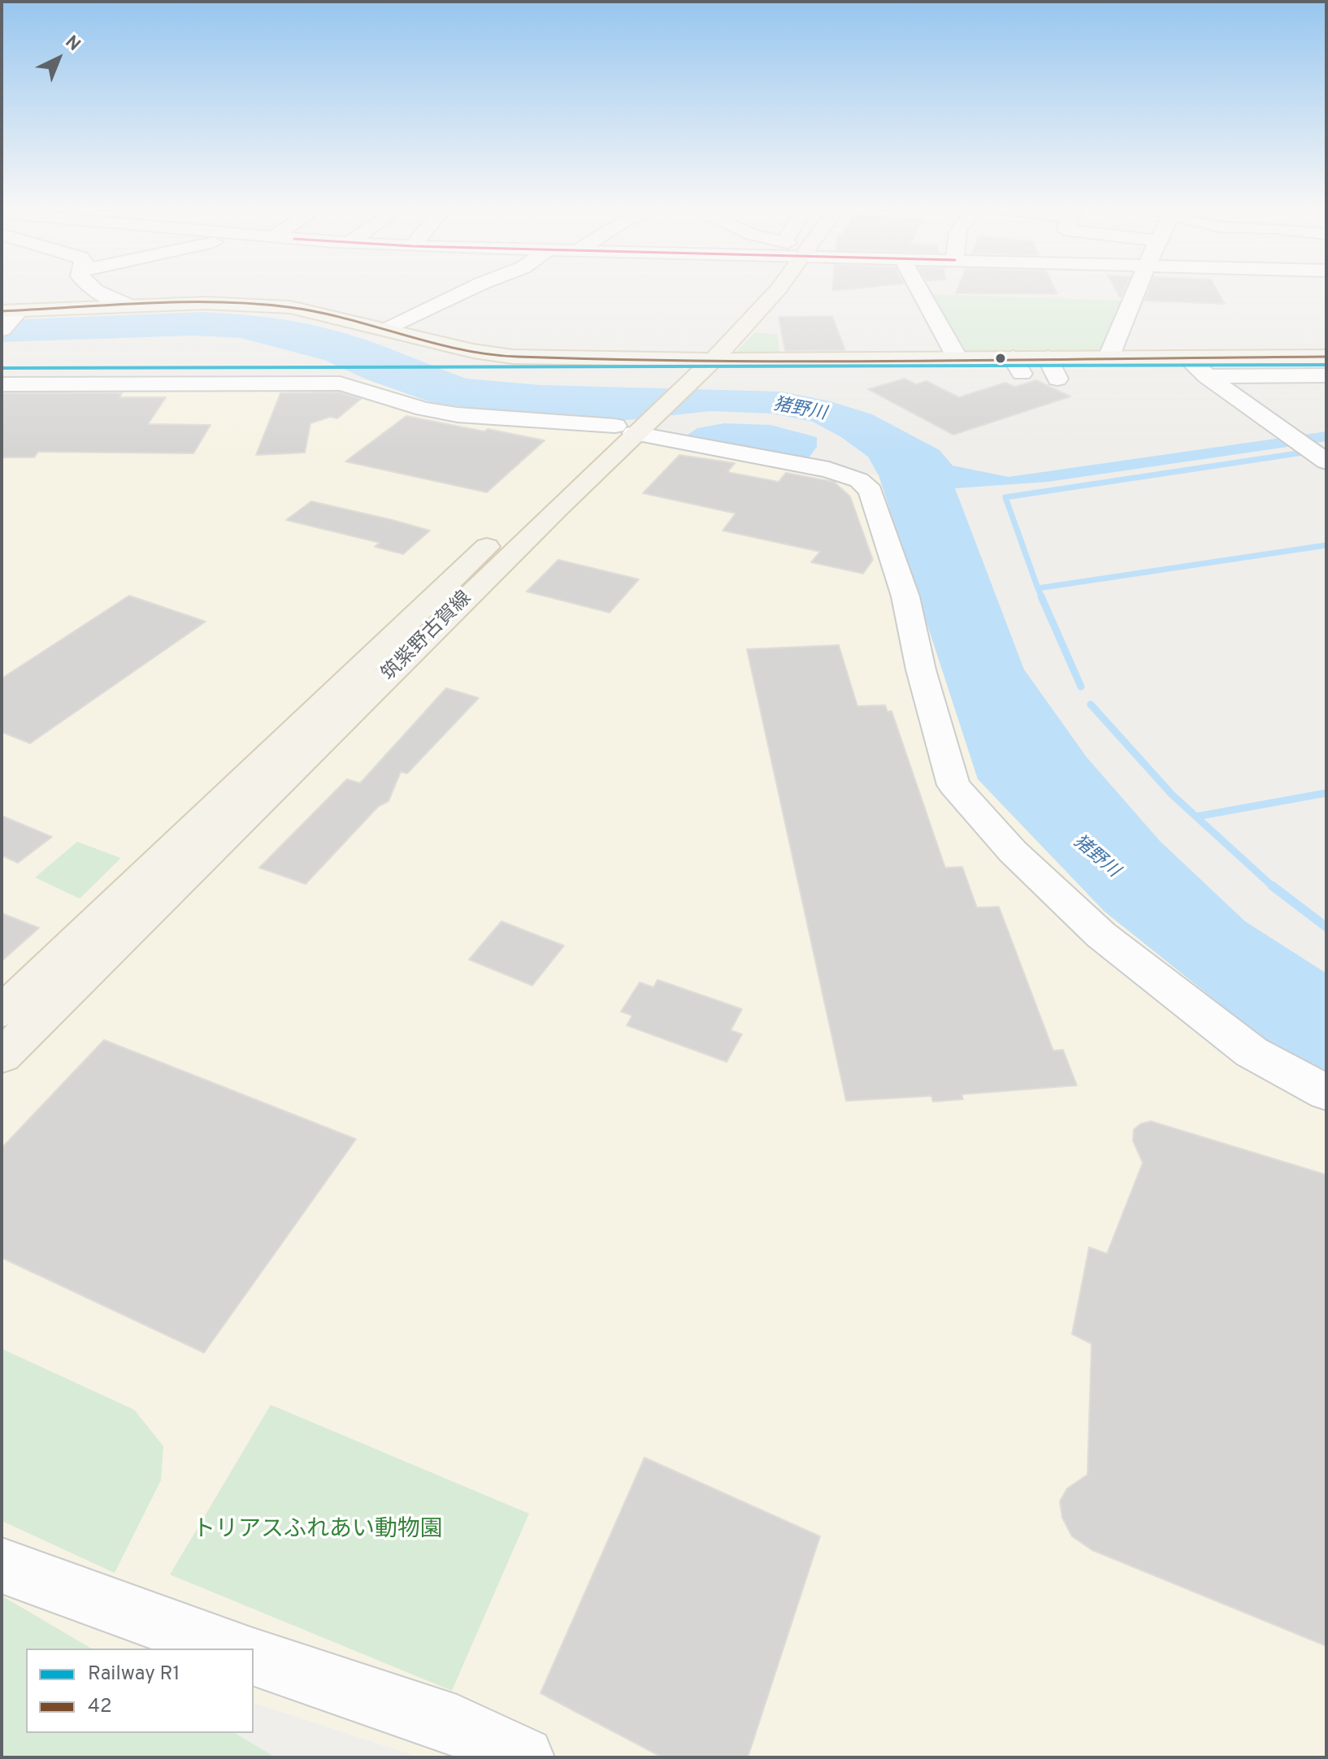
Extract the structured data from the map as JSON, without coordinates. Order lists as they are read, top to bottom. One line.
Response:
{"streets":{"main road":["筑紫野古賀線"]},"water":["猪野川"],"parks":["トリアスふれあい動物園"],"lines":["transit line 42","rail line R1"],"legend":["Railway R1","42"],"north":"top right"}
